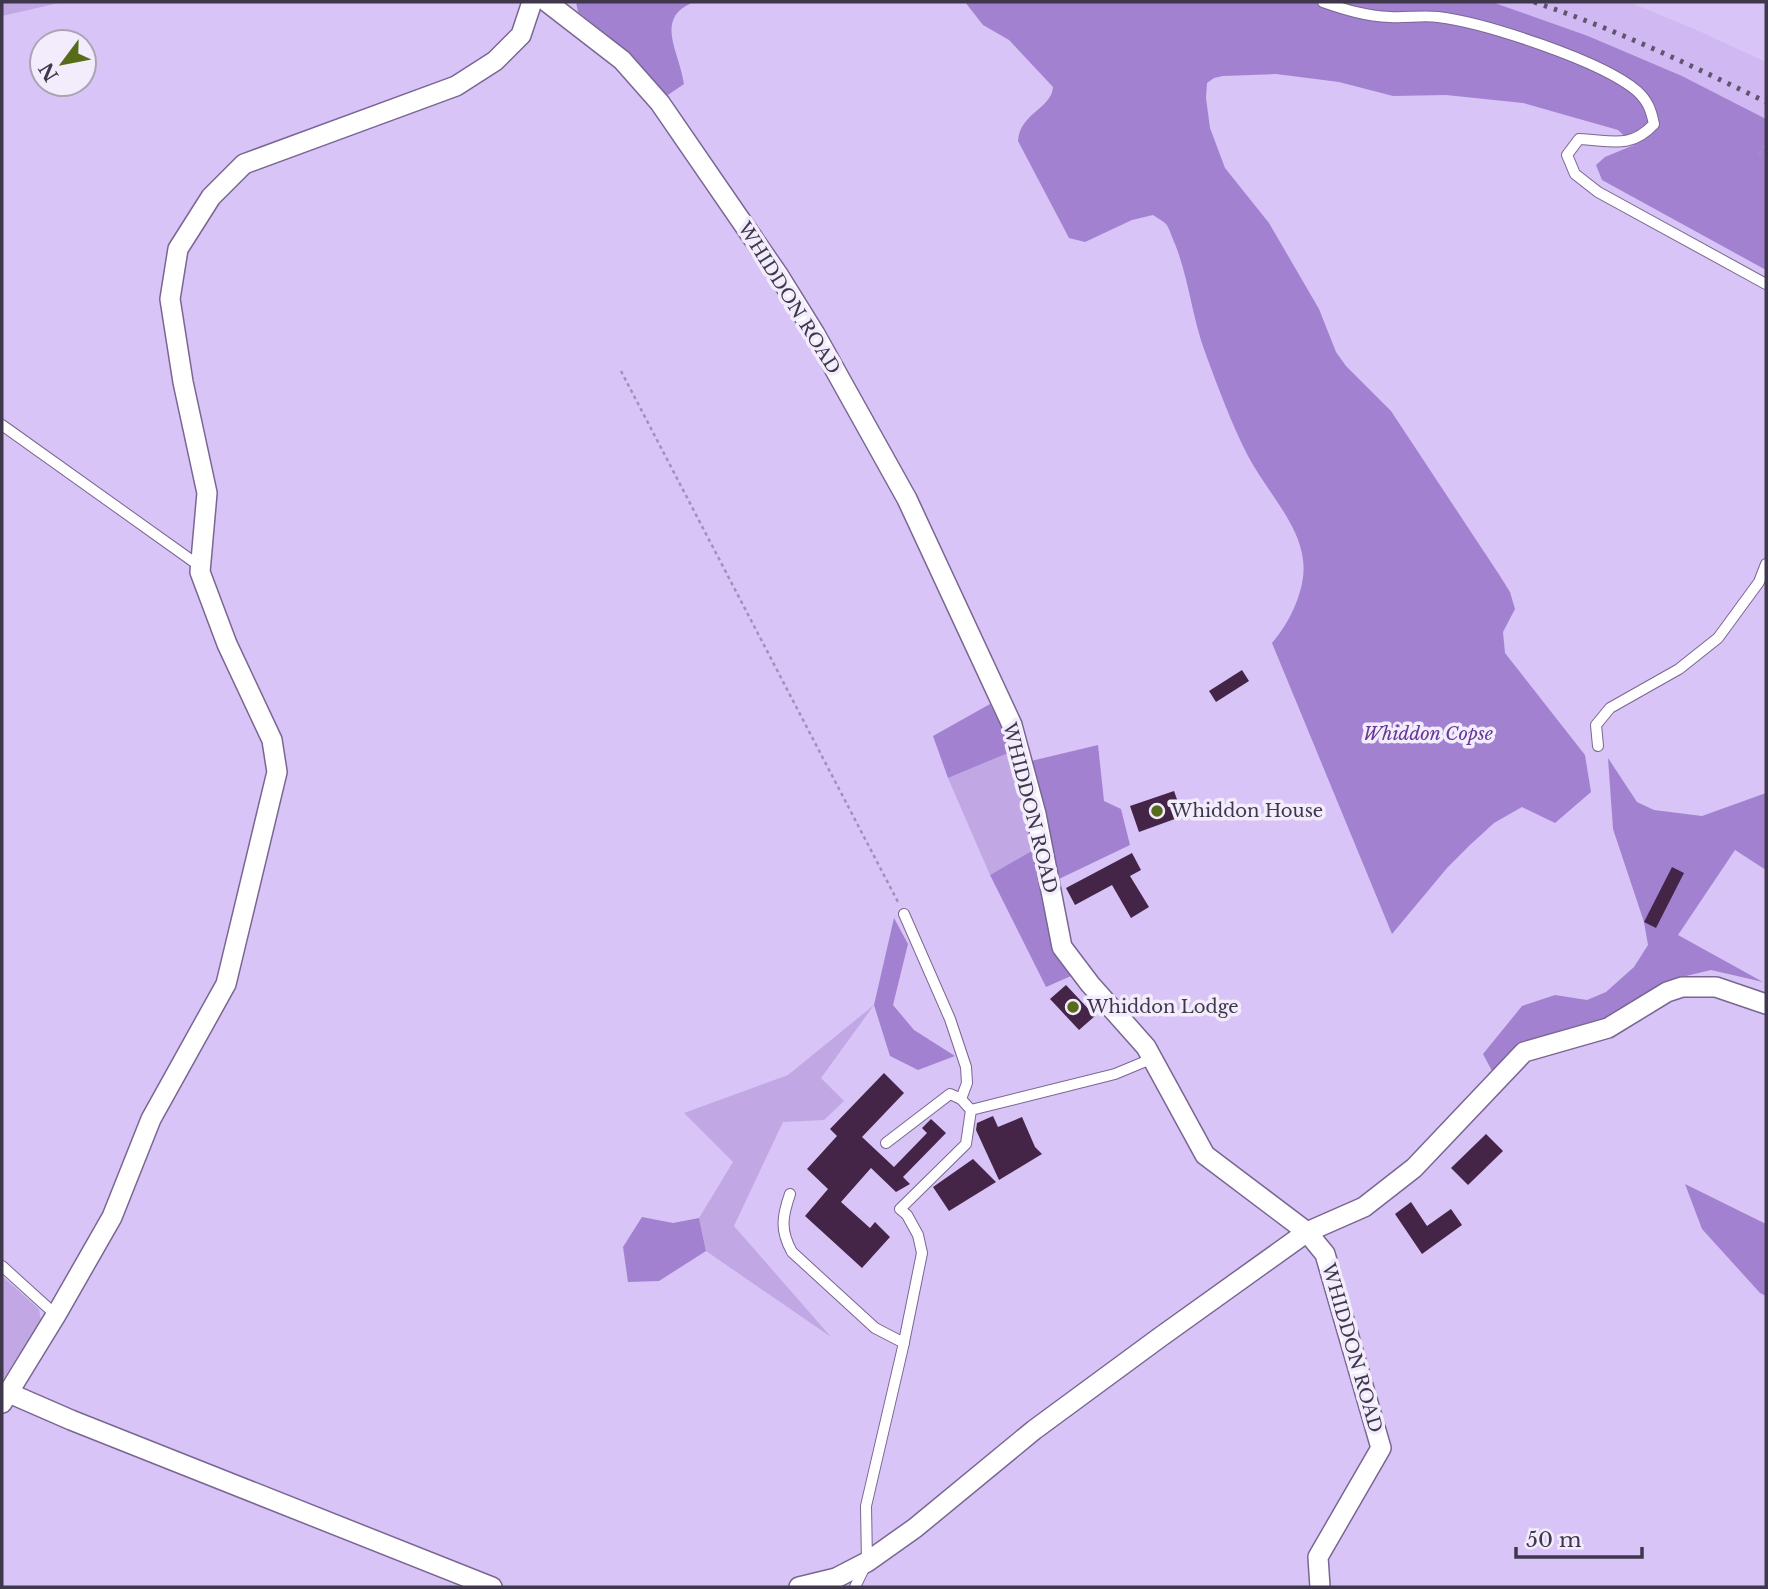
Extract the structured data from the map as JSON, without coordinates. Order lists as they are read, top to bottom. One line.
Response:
{"streets":{"street":["WHIDDON ROAD"]},"parks":["Whiddon Copse"],"places":["Whiddon House","Whiddon Lodge"],"scale_bar":"50 m","north":"bottom left"}
